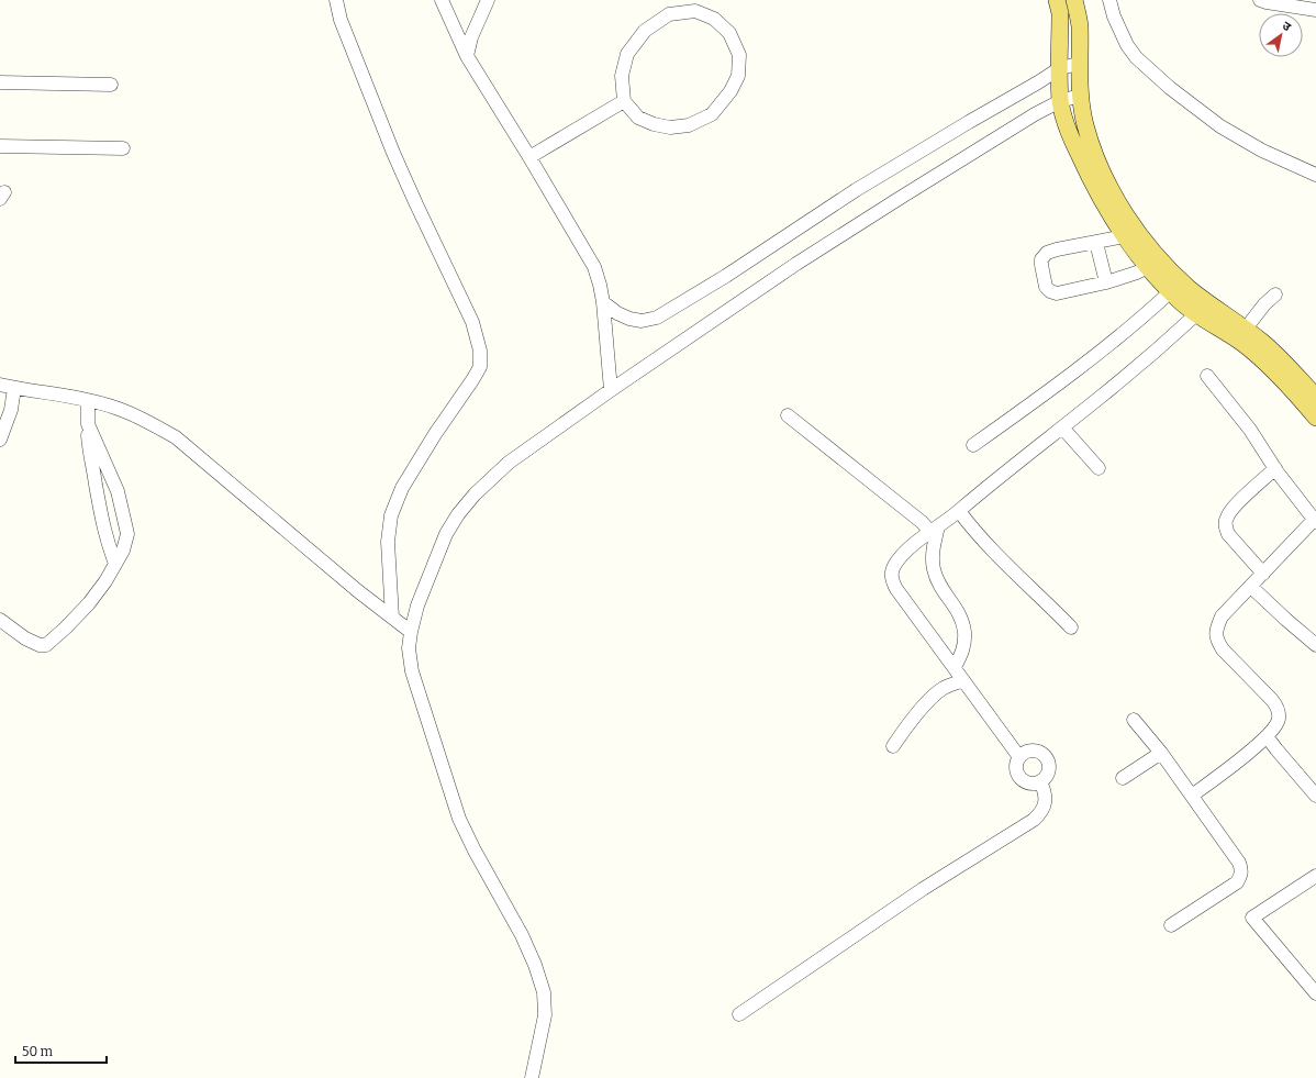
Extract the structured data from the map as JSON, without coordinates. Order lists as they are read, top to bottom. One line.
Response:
{"scale_bar":"50 m","north":"top right"}
